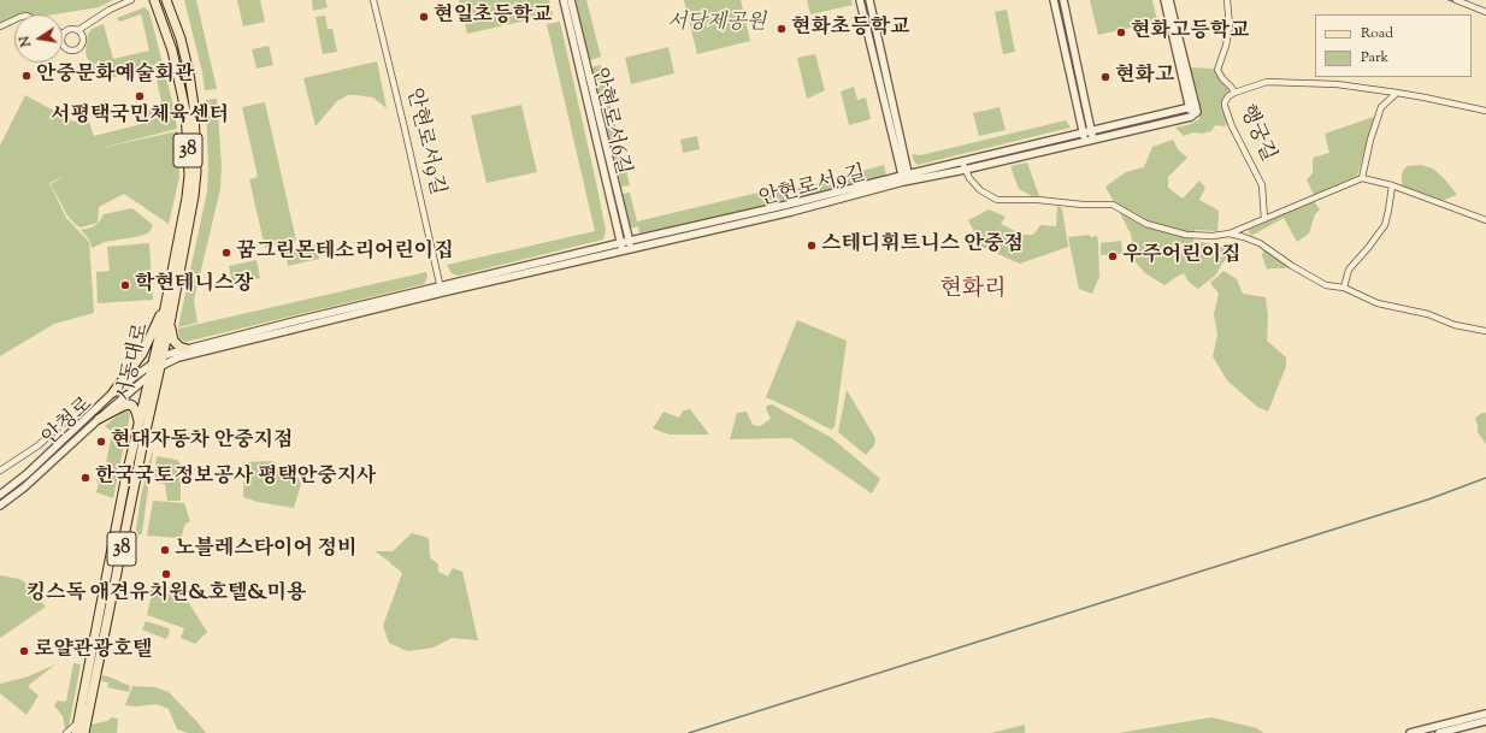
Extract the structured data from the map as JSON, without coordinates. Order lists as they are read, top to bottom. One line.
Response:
{"streets":{"main road":["38","서동대로"],"street":["안현로서6길","행궁길","안현로서9길","안청로"]},"crossings":[["안현로서6길","안현로서9길"],["안현로서9길","서동대로"],["안현로서9길","안청로"],["서동대로","안청로"]],"districts":["현화리"],"parks":["서당제공원"],"places":["현일초등학교","현화초등학교","현화고등학교","안중문화예술회관","현화고","서평택국민체육센터","스테디휘트니스 안중점","꿈그린몬테소리어린이집","우주어린이집","학현테니스장","현대자동차 안중지점","한국국토정보공사 평택안중지사","노블레스타이어 정비","킹스독 애견유치원&호텔&미용","로얄관광호텔"],"legend":["Road","Park"],"north":"left"}
